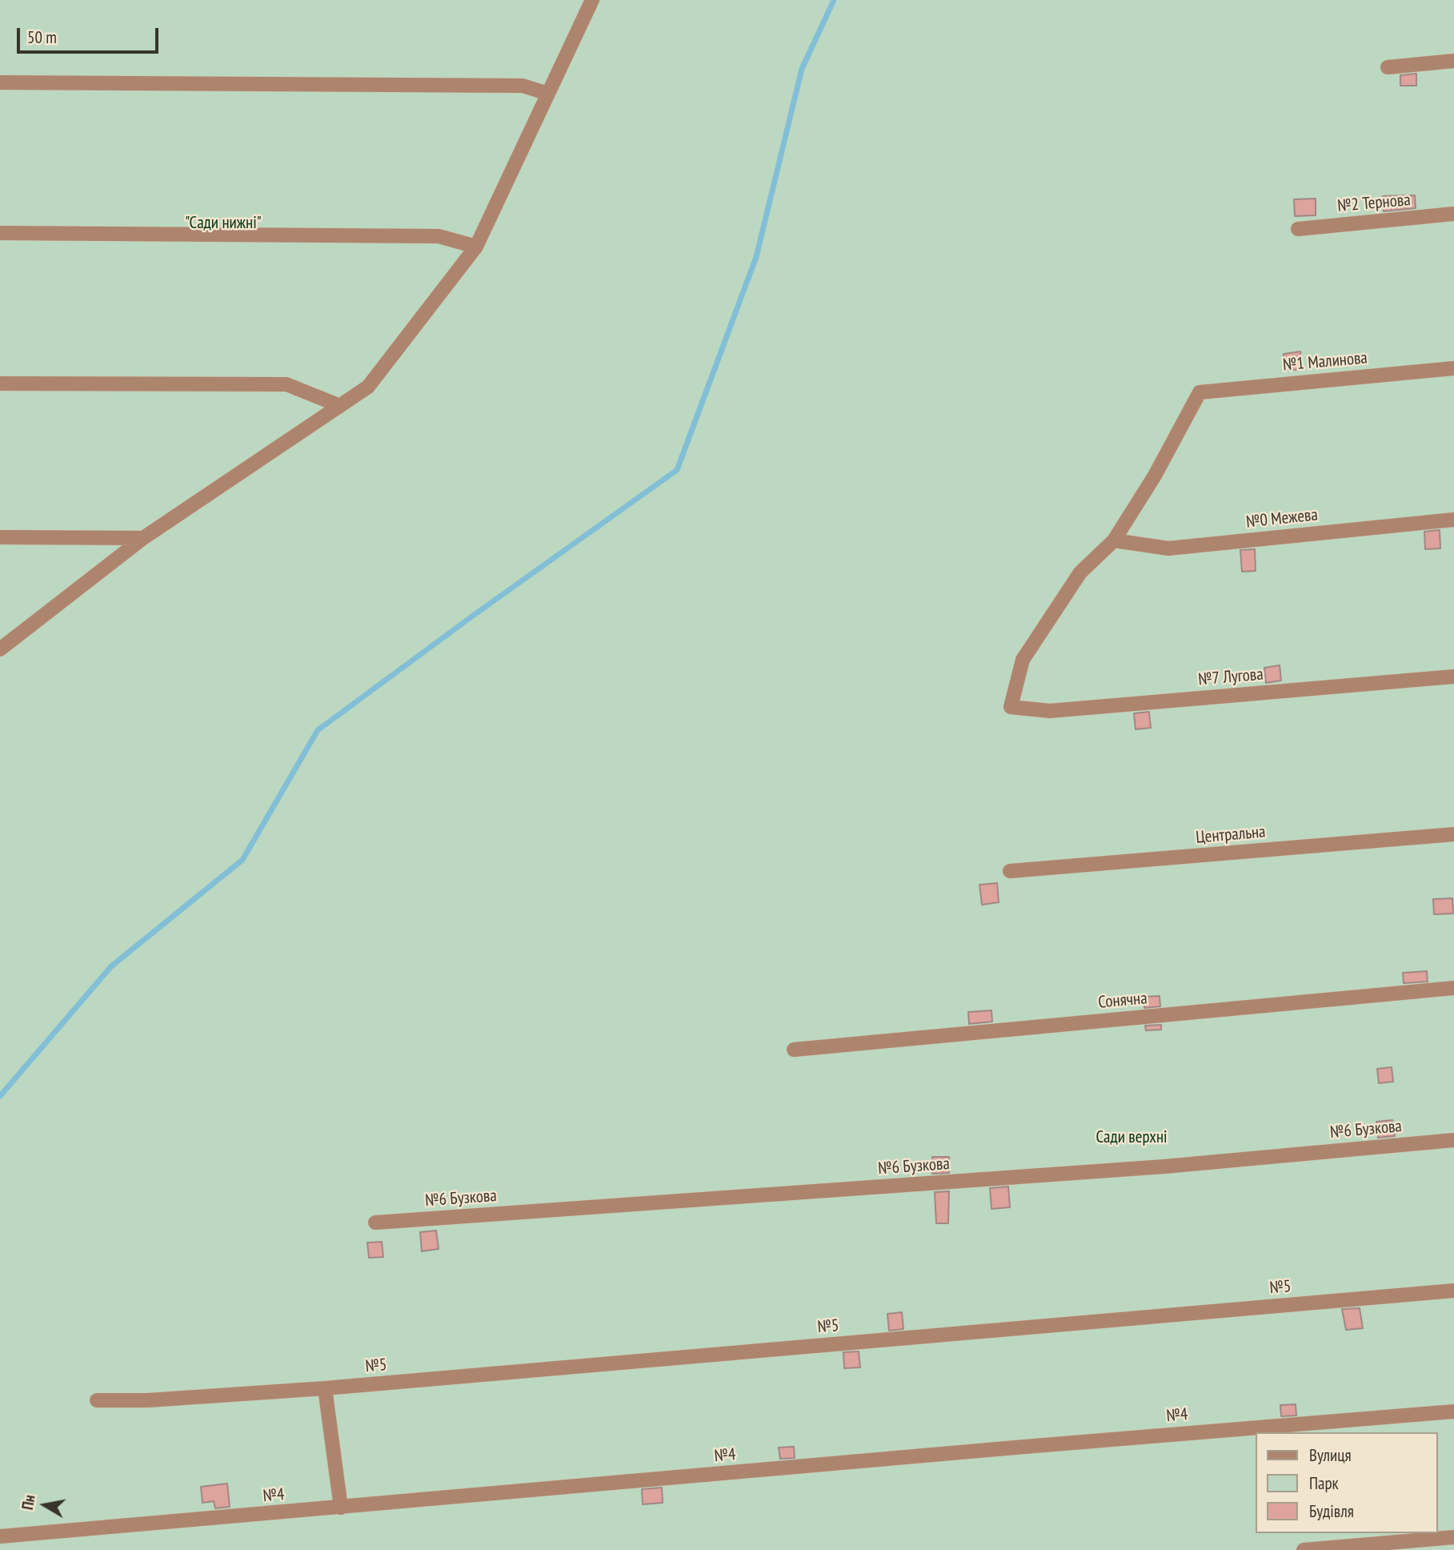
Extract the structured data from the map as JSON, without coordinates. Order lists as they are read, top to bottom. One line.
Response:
{"streets":{"lane":["№2 Тернова","№1 Малинова","№0 Межева","№7 Лугова","Центральна","Сонячна","№6 Бузкова","№5","№4"]},"crossings":[["№1 Малинова","№0 Межева"],["№1 Малинова","№7 Лугова"],["№0 Межева","№7 Лугова"]],"parks":["\"Сади нижні\"","Сади верхні"],"legend":["Вулиця","Парк","Будівля"],"scale_bar":"50 m","north":"left"}
